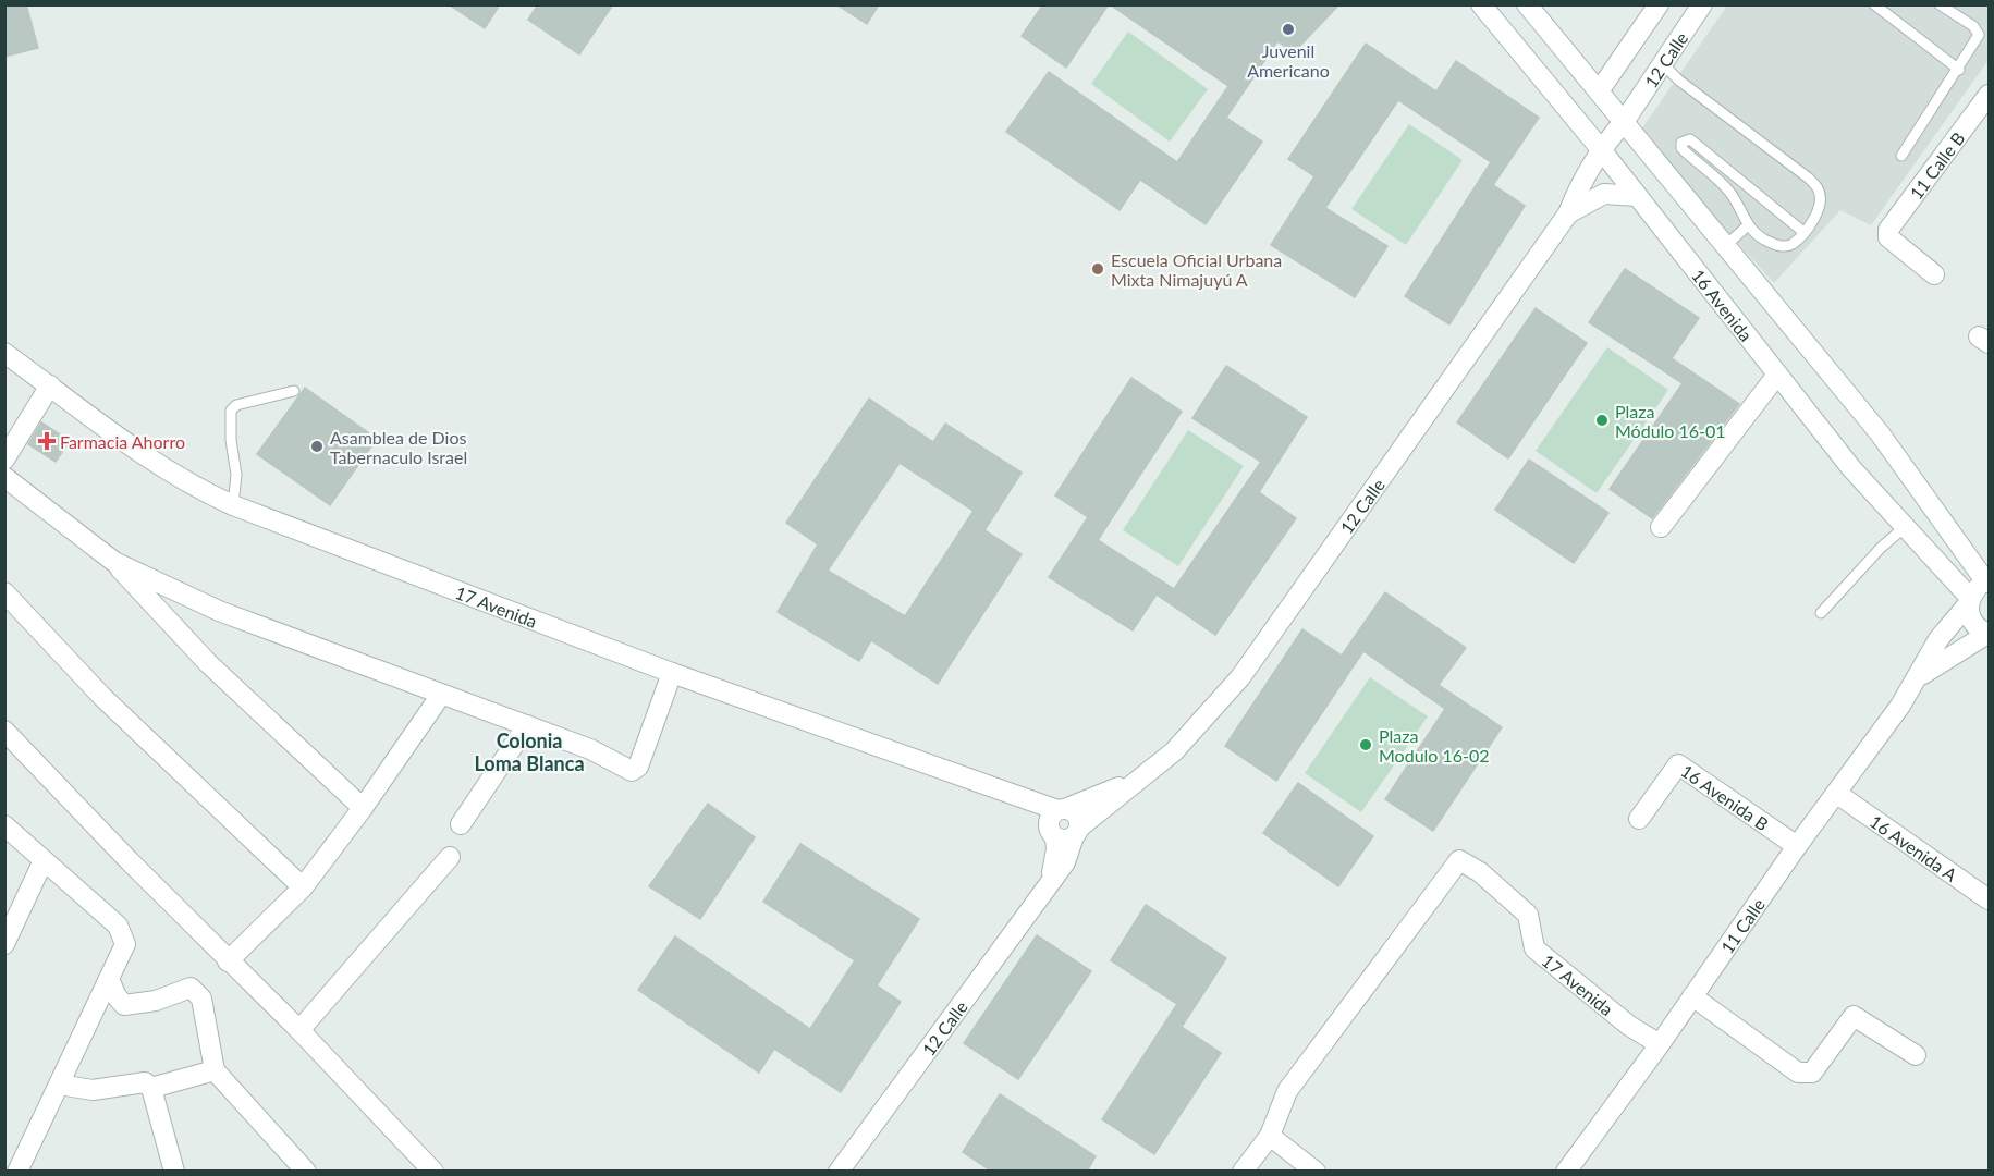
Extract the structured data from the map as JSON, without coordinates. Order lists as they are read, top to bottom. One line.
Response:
{"streets":{"street":["12 Calle","11 Calle B","16 Avenida","17 Avenida","16 Avenida B","16 Avenida A","11 Calle"]},"crossings":[["12 Calle","16 Avenida"],["12 Calle","17 Avenida"],["16 Avenida","11 Calle"],["17 Avenida","11 Calle"],["16 Avenida B","11 Calle"],["16 Avenida A","11 Calle"]],"districts":["Colonia Loma Blanca"],"places":{"other":["Juvenil Americano","Escuela Oficial Urbana Mixta Nimajuyú A","Plaza Módulo 16-01","Asamblea de Dios Tabernaculo Israel","Plaza Modulo 16-02"],"health":["Farmacia Ahorro"]}}
